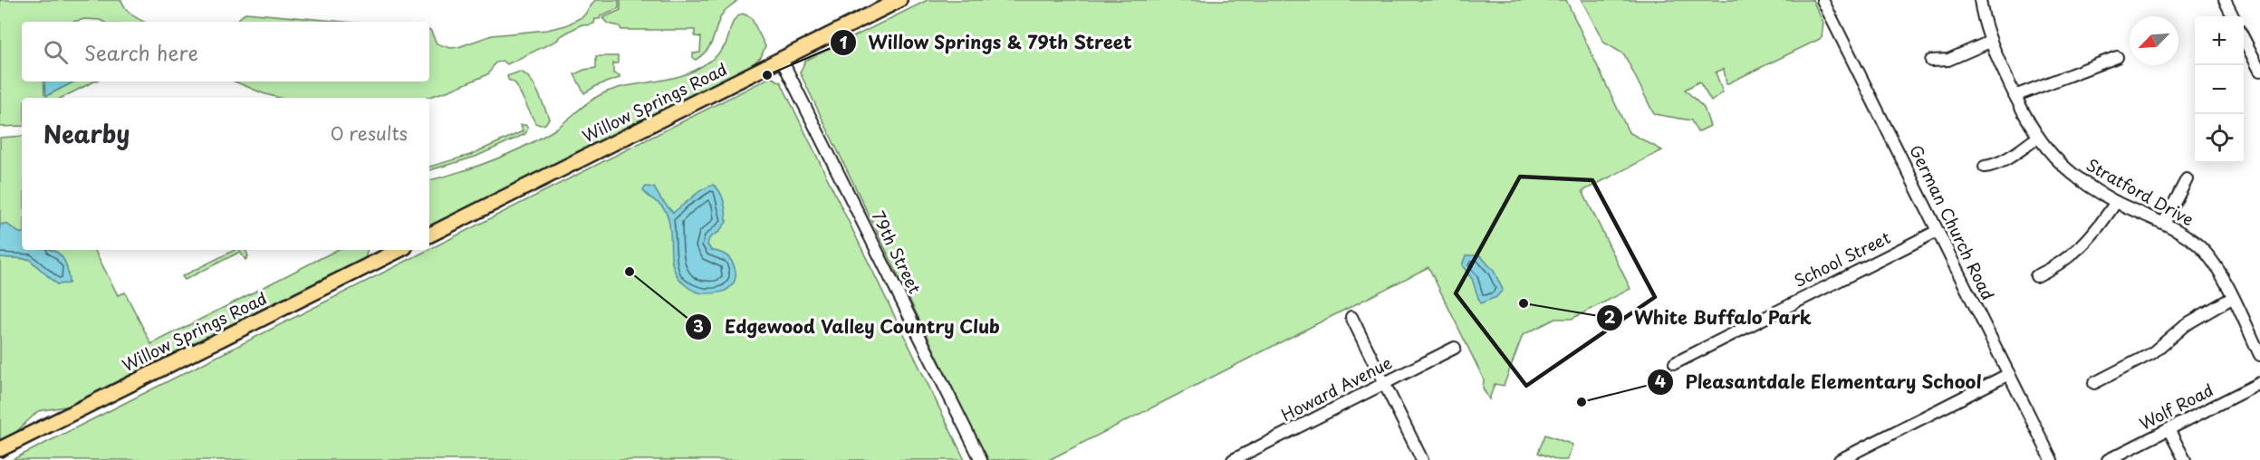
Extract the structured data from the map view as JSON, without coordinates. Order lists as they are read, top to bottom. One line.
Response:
{"streets":{"main road":["Willow Springs Road"],"street":["Stratford Drive","German Church Road","79th Street","School Street","Howard Avenue","Wolf Road"]},"crossings":[["Willow Springs Road","79th Street"],["German Church Road","School Street"]],"places":["Willow Springs & 79th Street","Edgewood Valley Country Club","White Buffalo Park","Pleasantdale Elementary School"],"north":"bottom left","page":{"map_buttons":["+","−"],"search":"Search here","heading":["Nearby","0 results"]}}
